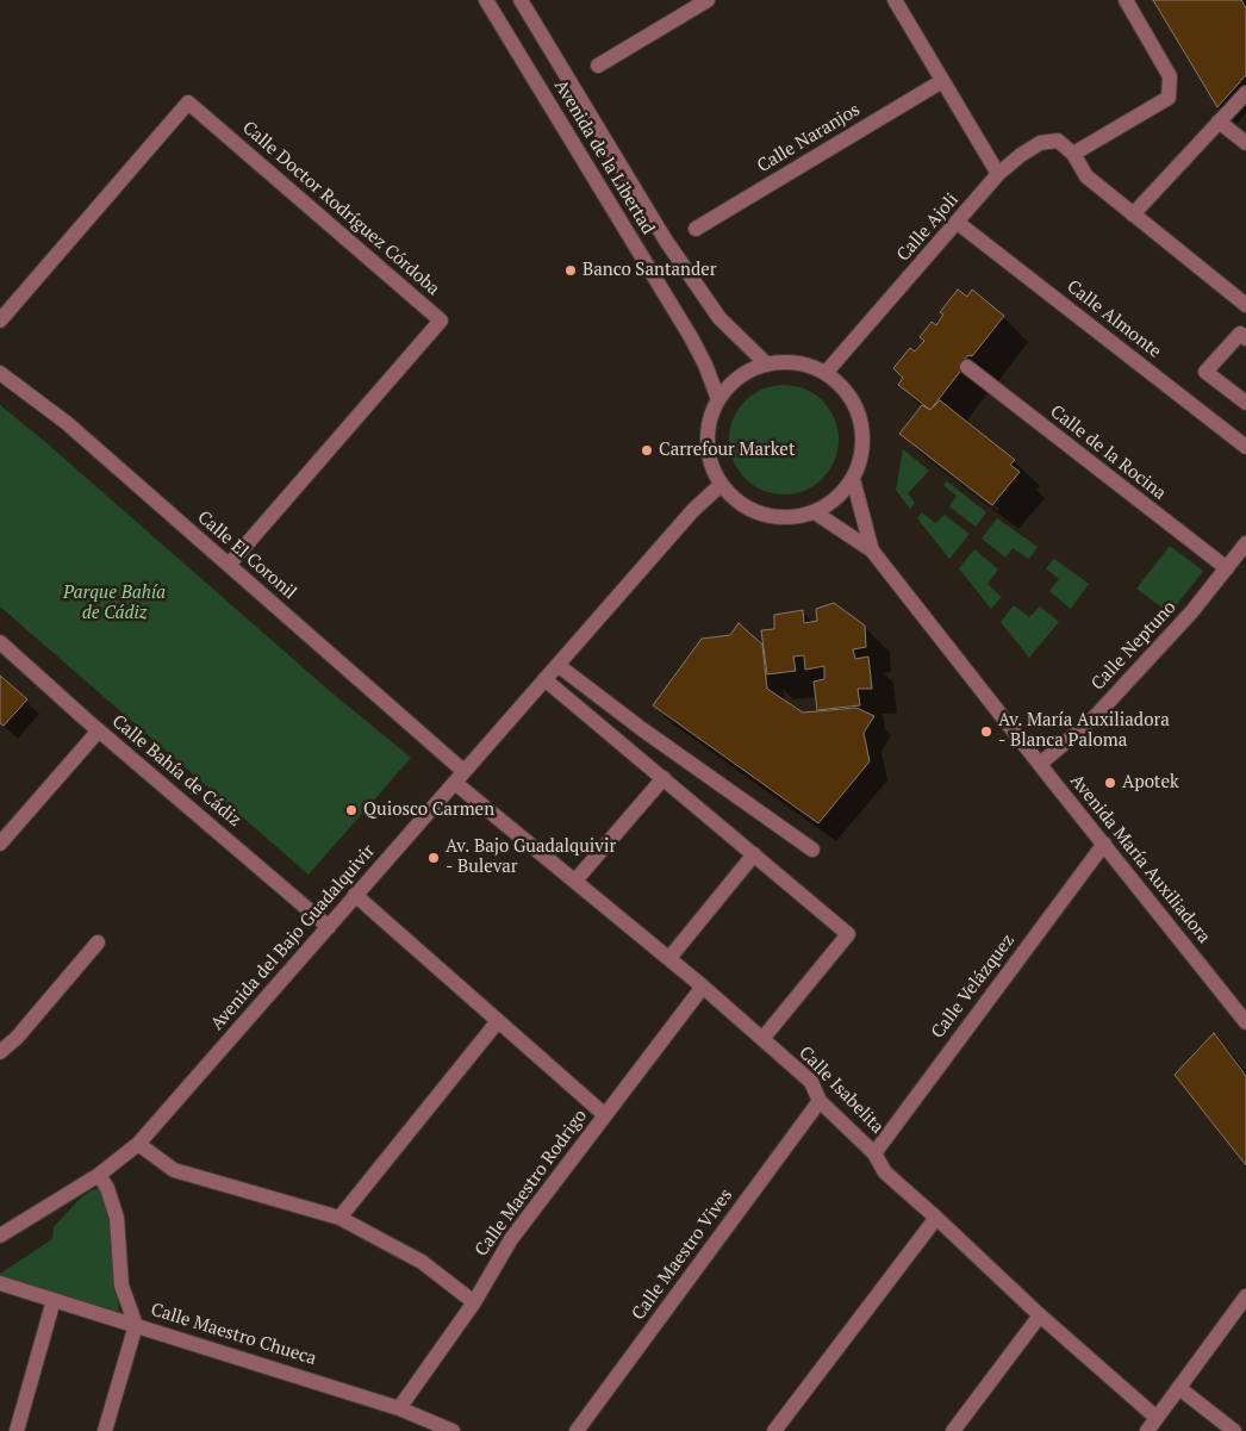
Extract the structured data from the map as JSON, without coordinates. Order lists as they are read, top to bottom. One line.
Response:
{"streets":{"street":["Calle Naranjos","Avenida de la Libertad","Calle Doctor Rodríguez Córdoba","Calle Ajoli","Calle Almonte","Calle de la Rocina","Calle El Coronil","Calle Neptuno","Calle Bahía de Cádiz","Avenida María Auxiliadora","Avenida del Bajo Guadalquivir","Calle Velázquez","Calle Isabelita","Calle Maestro Rodrigo","Calle Maestro Vives","Calle Maestro Chueca"]},"crossings":[["Avenida de la Libertad","Calle Ajoli"],["Avenida de la Libertad","Avenida María Auxiliadora"],["Avenida de la Libertad","Avenida del Bajo Guadalquivir"],["Calle Doctor Rodríguez Córdoba","Calle El Coronil"],["Calle Ajoli","Calle Almonte"],["Calle Ajoli","Avenida María Auxiliadora"],["Calle Ajoli","Avenida del Bajo Guadalquivir"],["Calle de la Rocina","Calle Neptuno"],["Calle El Coronil","Avenida del Bajo Guadalquivir"],["Calle El Coronil","Calle Isabelita"],["Calle Neptuno","Avenida María Auxiliadora"],["Calle Bahía de Cádiz","Avenida del Bajo Guadalquivir"],["Avenida María Auxiliadora","Avenida del Bajo Guadalquivir"],["Avenida María Auxiliadora","Calle Velázquez"],["Avenida del Bajo Guadalquivir","Calle Isabelita"],["Calle Velázquez","Calle Isabelita"],["Calle Isabelita","Calle Maestro Rodrigo"],["Calle Isabelita","Calle Maestro Vives"],["Calle Maestro Rodrigo","Calle Maestro Chueca"]],"parks":["Parque Bahía de Cádiz"],"places":["Banco Santander","Carrefour Market","Av. María Auxiliadora - Blanca Paloma","Apotek","Quiosco Carmen","Av. Bajo Guadalquivir - Bulevar"]}
